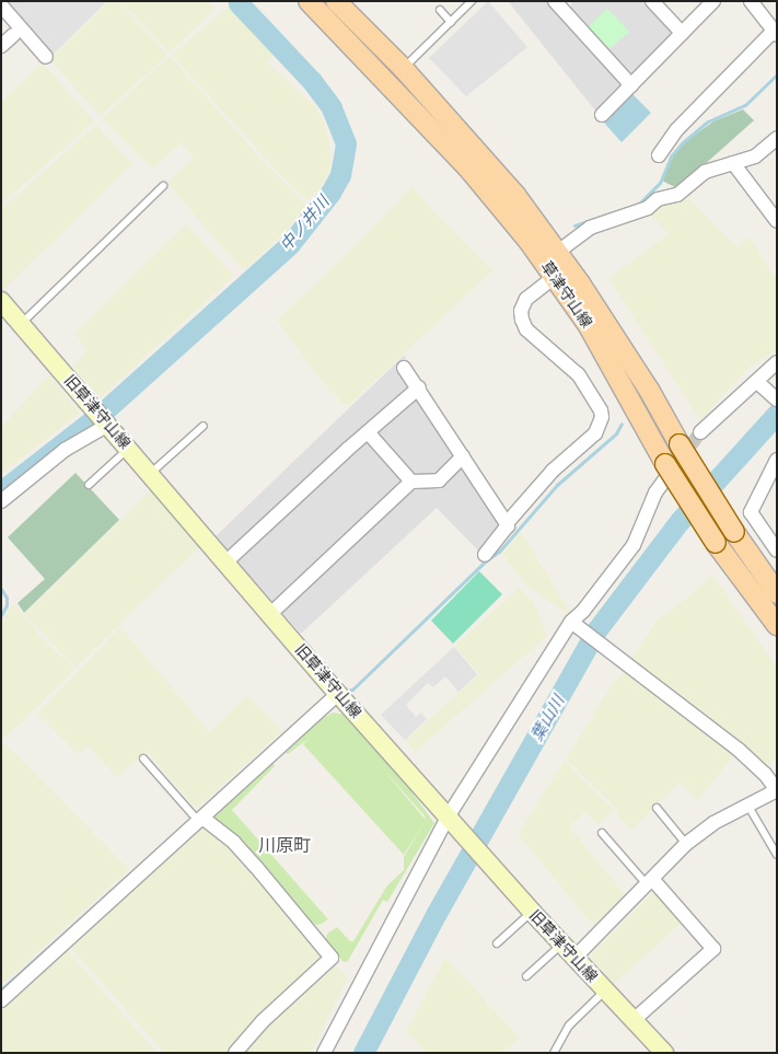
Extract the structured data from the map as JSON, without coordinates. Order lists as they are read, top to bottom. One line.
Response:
{"streets":{"main road":["草津守山線"],"street":["旧草津守山線"]},"districts":["川原町"],"water":["中ノ井川","葉山川"]}
